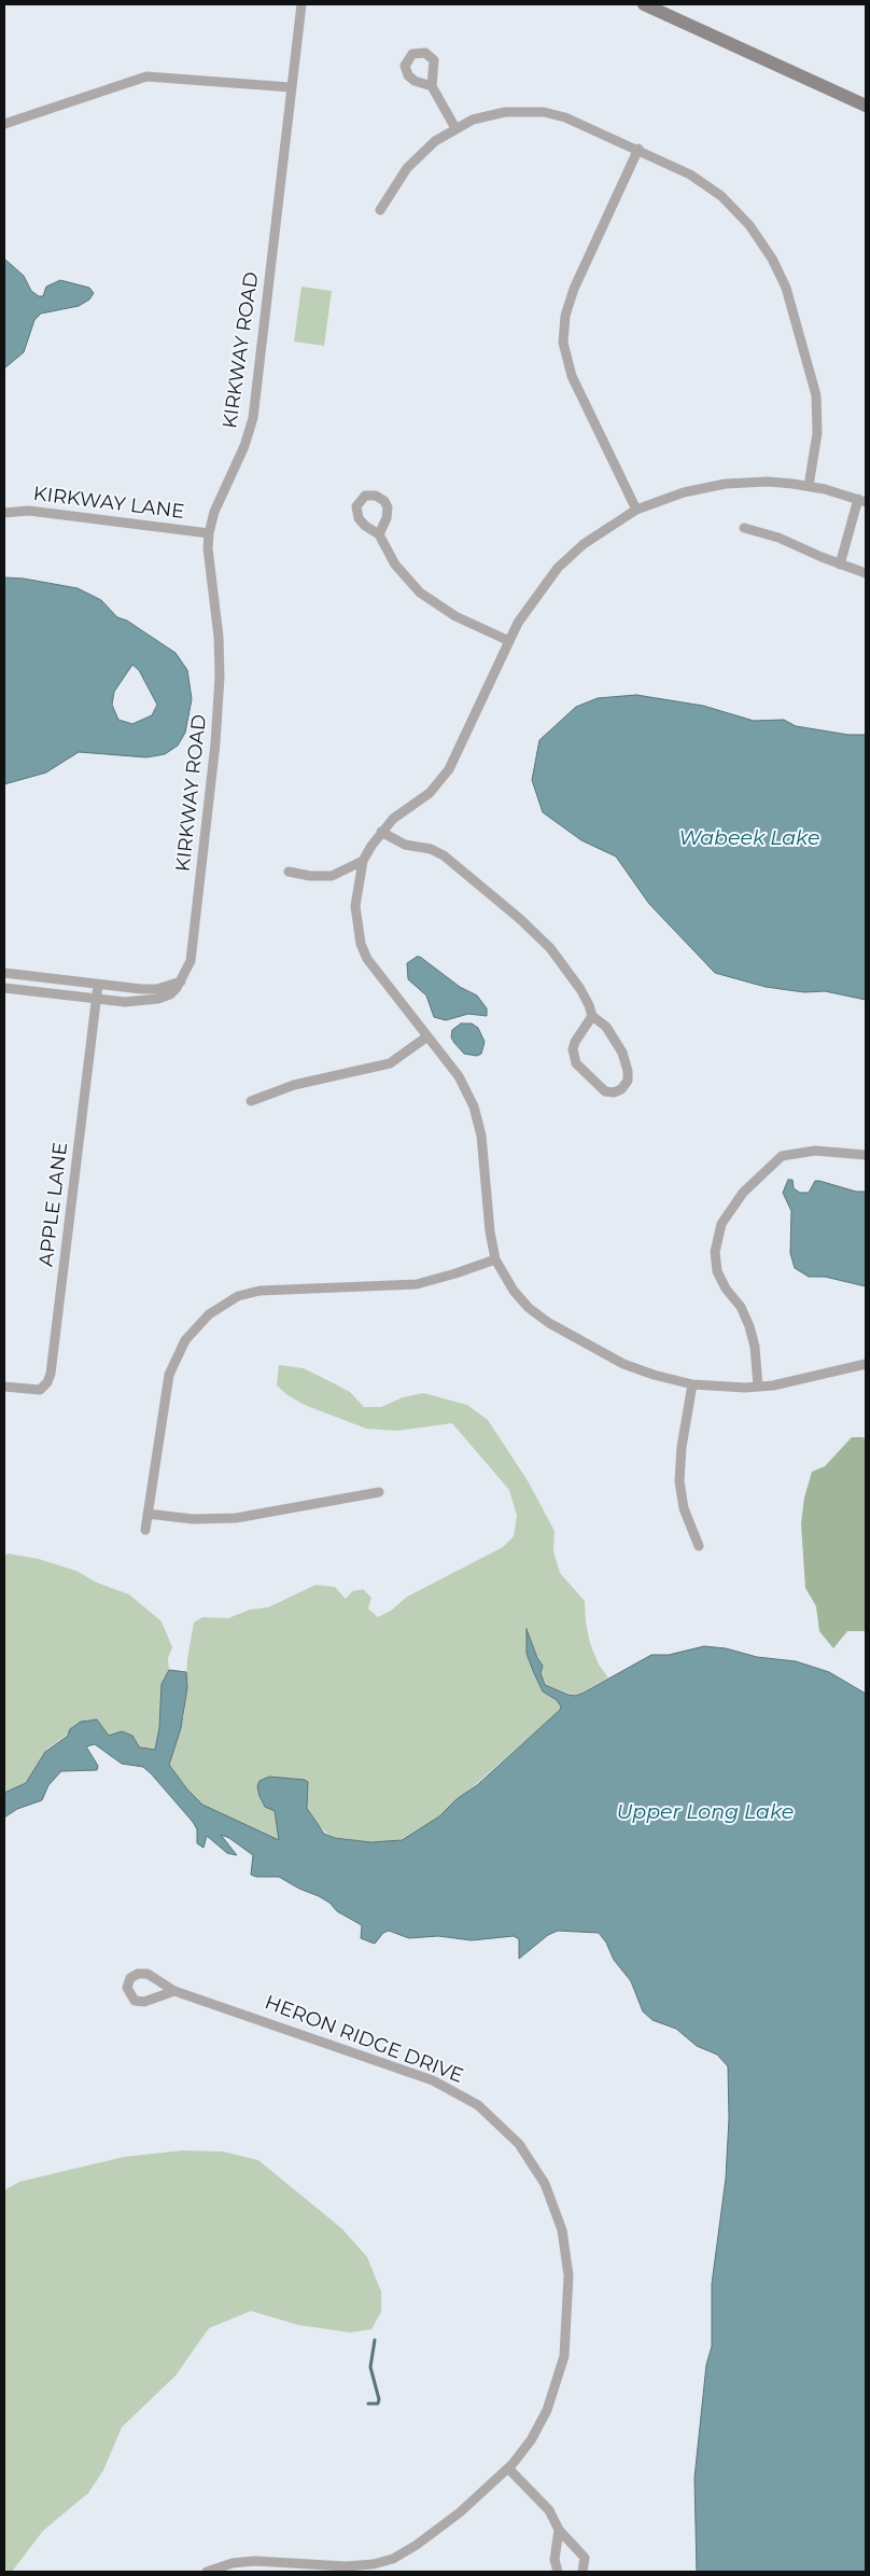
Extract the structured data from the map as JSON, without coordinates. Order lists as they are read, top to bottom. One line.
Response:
{"streets":{"street":["KIRKWAY ROAD","KIRKWAY LANE","APPLE LANE","HERON RIDGE DRIVE"]},"crossings":[["KIRKWAY ROAD","KIRKWAY LANE"],["KIRKWAY ROAD","APPLE LANE"]],"water":["Wabeek Lake","Upper Long Lake"]}
